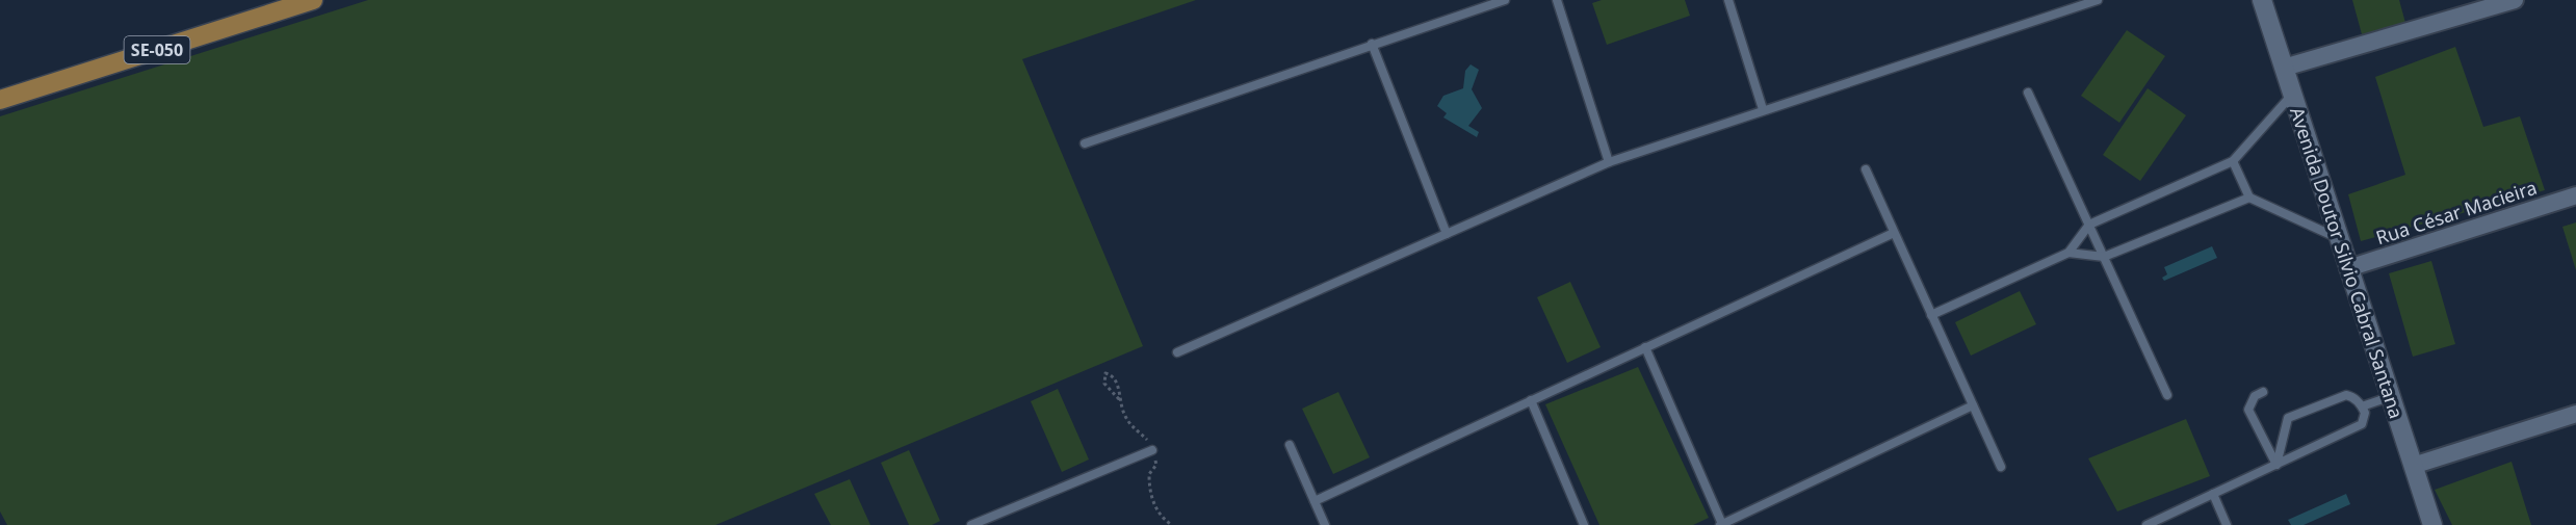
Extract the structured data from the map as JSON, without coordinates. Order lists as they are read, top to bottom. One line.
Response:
{"streets":{"main road":["SE-050"],"street":["Rua César Macieira","Avenida Doutor Silvio Cabral Santana"]},"crossings":[["Rua César Macieira","Avenida Doutor Silvio Cabral Santana"]]}
